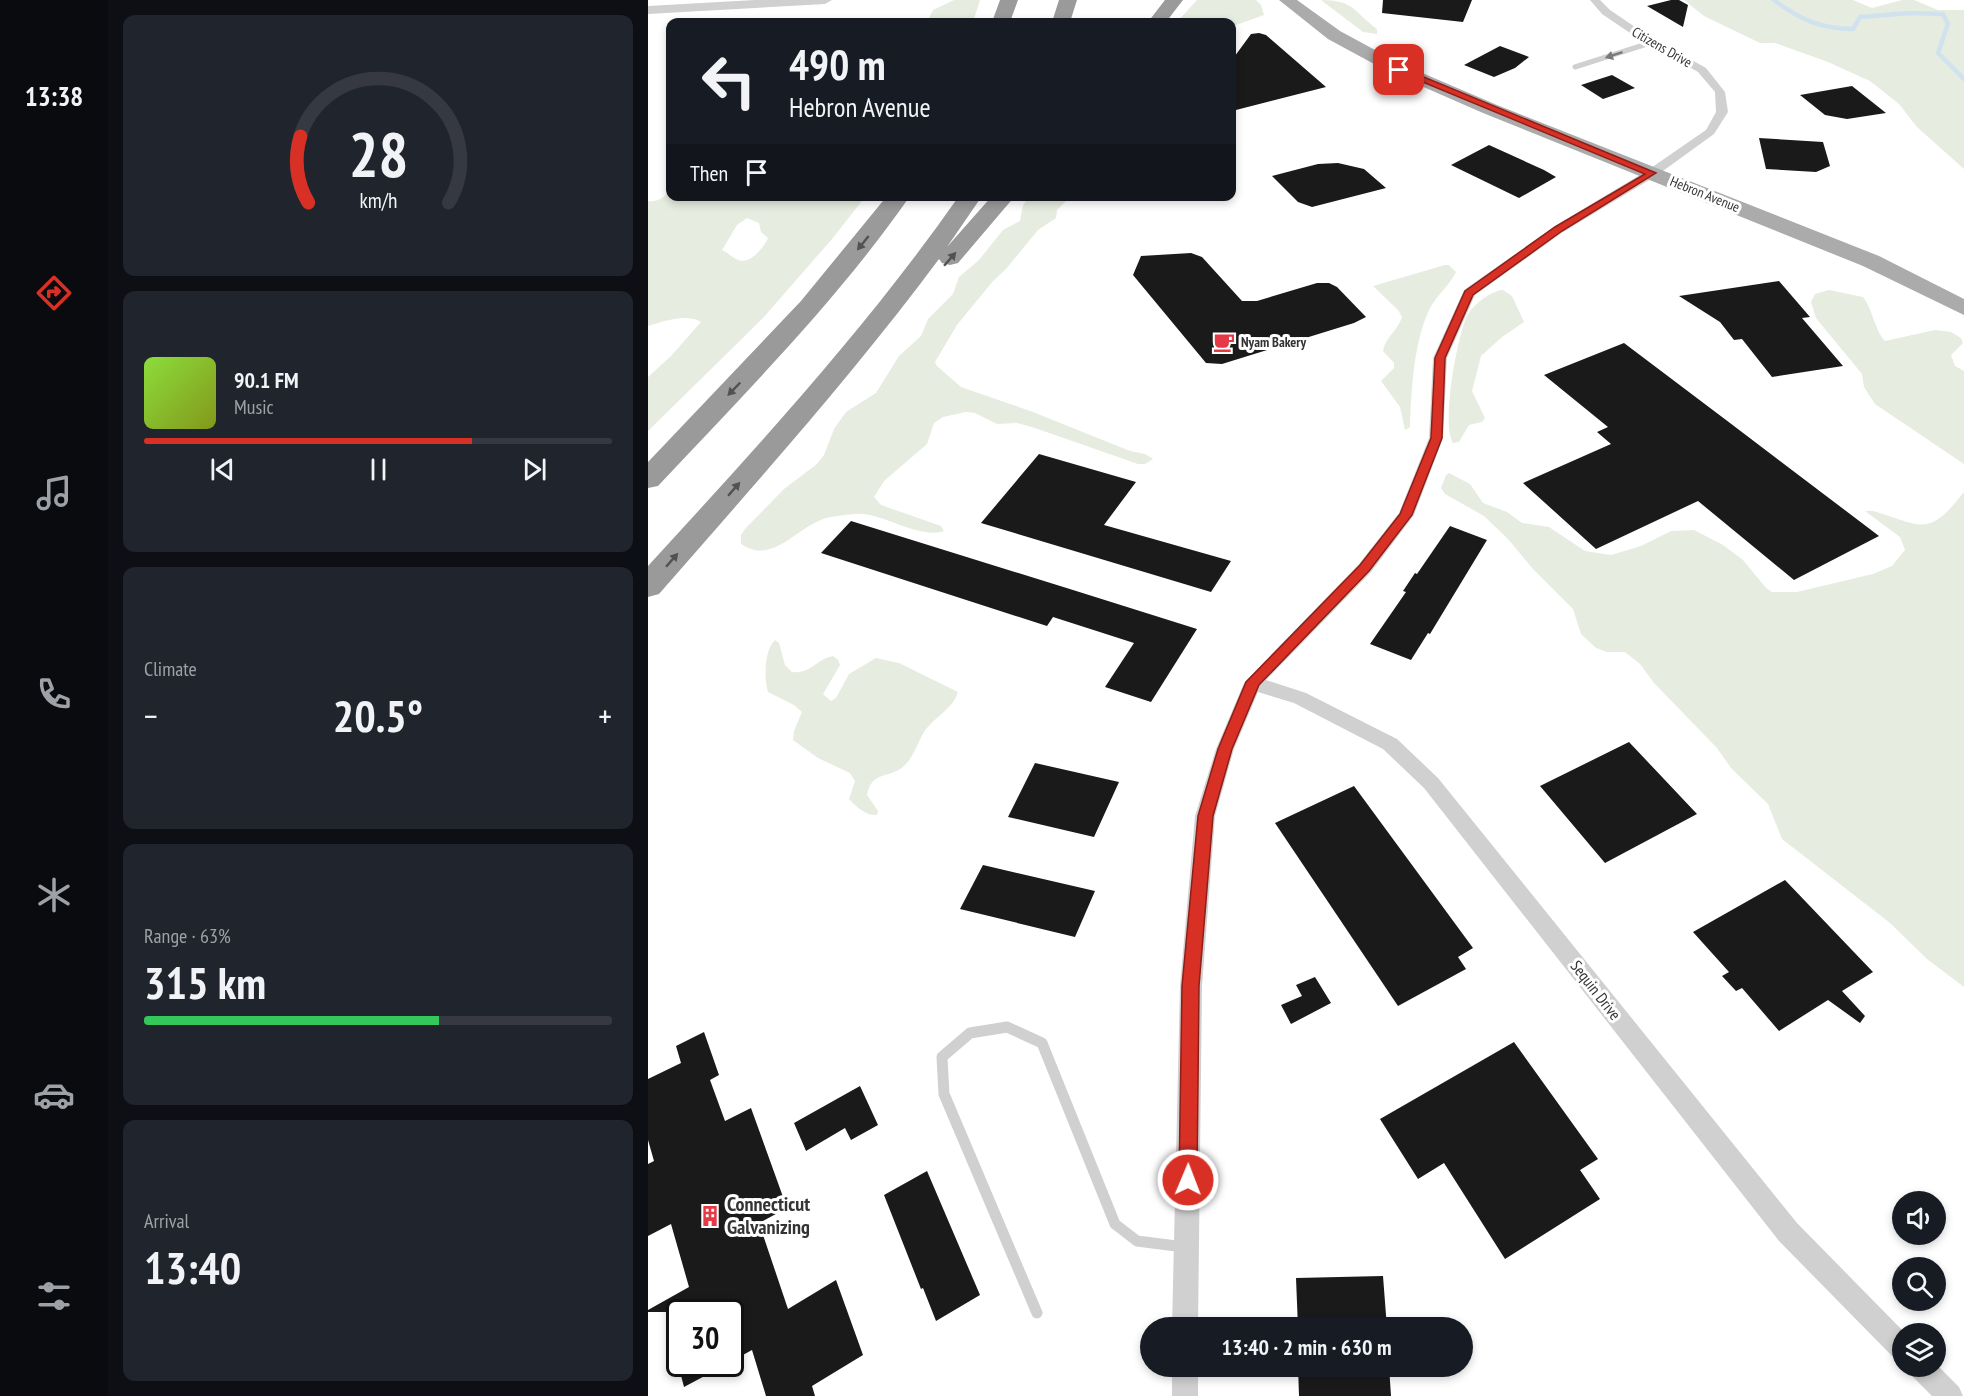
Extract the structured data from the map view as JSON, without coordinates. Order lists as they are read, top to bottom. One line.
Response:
{"streets":{"main road":["Hebron Avenue"],"street":["Citizens Drive","Sequin Drive"]},"crossings":[["Citizens Drive","Hebron Avenue"],["Citizens Drive","Sequin Drive"]],"places":{"cafe":["Nyam Bakery"],"building":["Connecticut Galvanizing"]},"page":{"tabs":"13:38","turn":["490 m","Hebron Avenue"],"then":"Then","song":["90.1 FM","Music"],"tile":["Climate",["Range · 63%","315 km"],["Arrival","13:40"]],"heat":["−","20.5°","+"],"limit":"30","trip":"13:40 · 2 min · 630 m","gauge":["28","km/h"]}}
